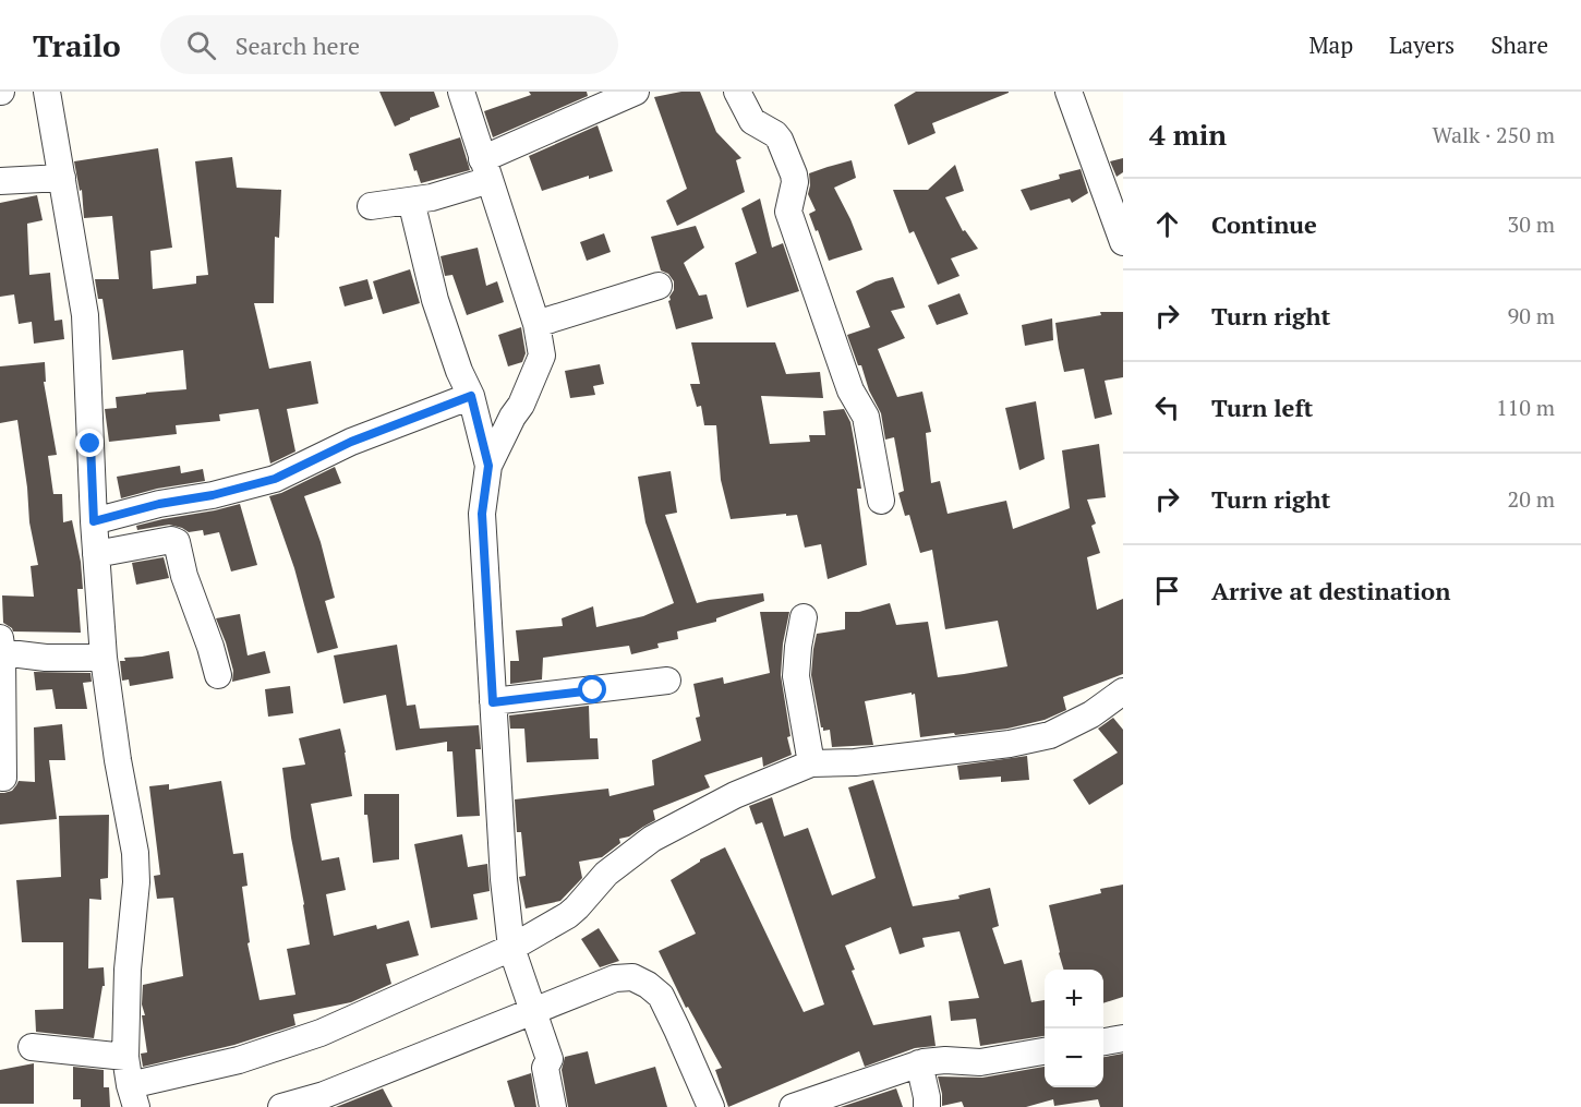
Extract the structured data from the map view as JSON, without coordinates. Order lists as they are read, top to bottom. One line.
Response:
{"page":{"header":"Trailo","search":"Search here","nav":["Map","Layers","Share"],"heading":["4 min","Walk · 250 m"],"list":[["Continue","30 m"],["Turn right","90 m"],["Turn left","110 m"],["Turn right","20 m"],"Arrive at destination"],"map_buttons":["+","−"]}}
